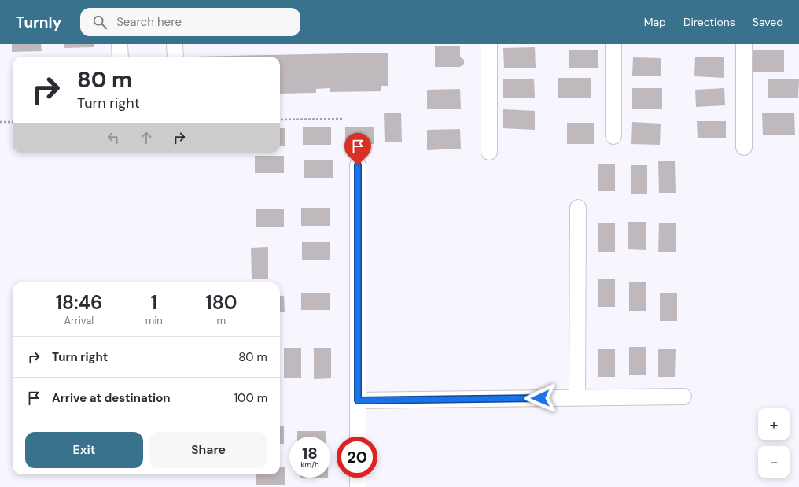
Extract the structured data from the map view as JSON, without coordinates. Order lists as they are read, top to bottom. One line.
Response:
{"page":{"header":"Turnly","search":"Search here","nav":["Map","Directions","Saved"],"turn":["80 m","Turn right"],"eta":["18:46","Arrival","1","min","180","m"],"list":[{"name":"Turn right","value":"80 m"},{"name":"Arrive at destination","value":"100 m"}],"map_buttons":["+","−"],"buttons":["Exit","Share"],"speed":"18 km/h","limit":"20"}}
